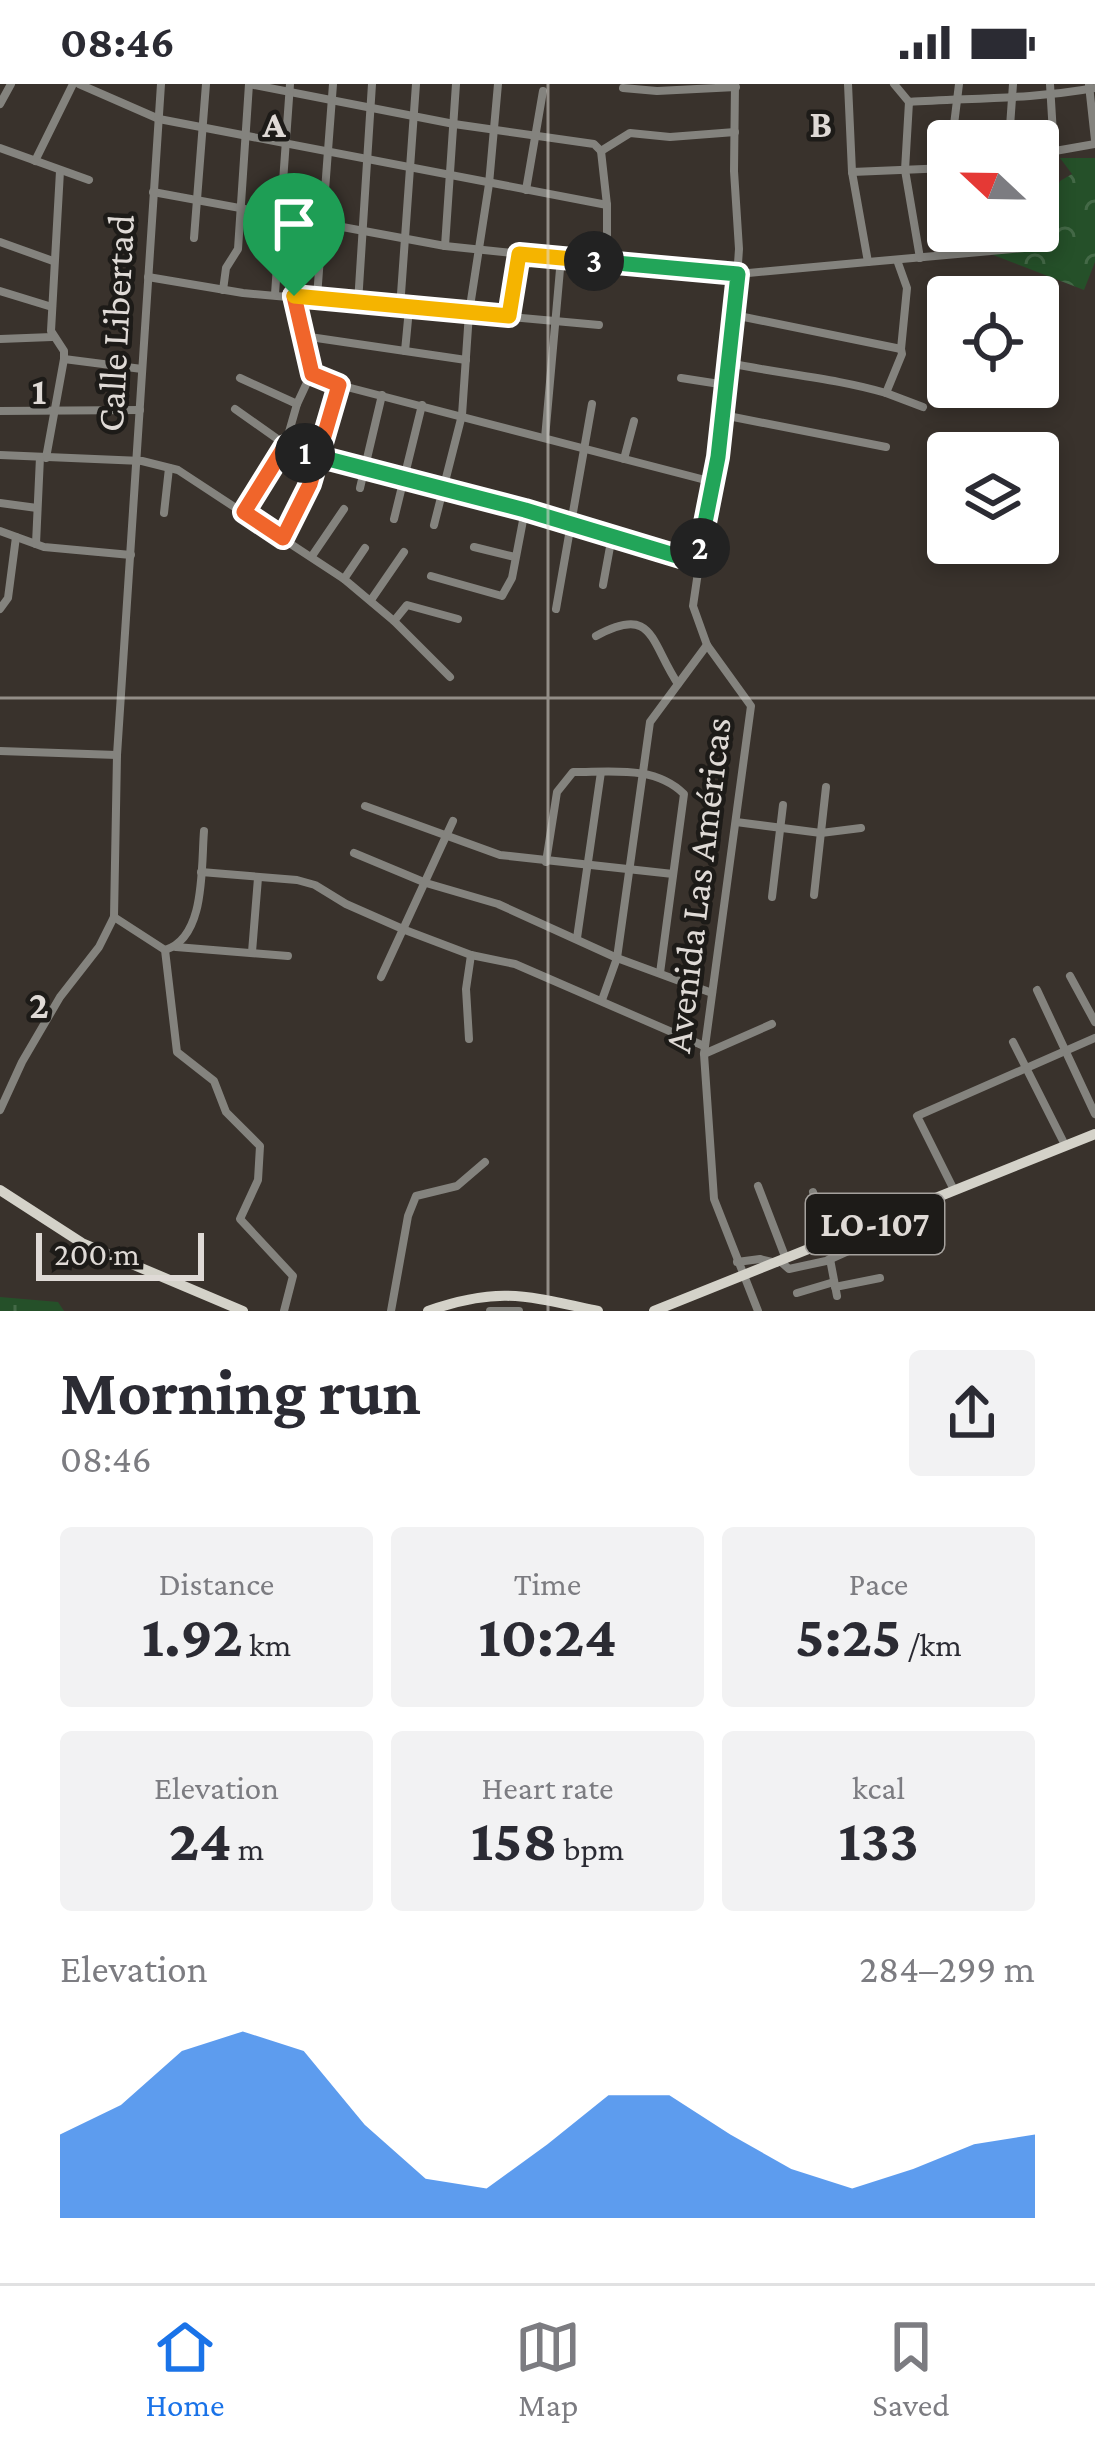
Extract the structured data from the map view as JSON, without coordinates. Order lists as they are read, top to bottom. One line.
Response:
{"streets":{"main road":["LO-107"],"street":["Calle Libertad","Avenida Las Américas"]},"crossings":[["Avenida Las Américas","LO-107"]],"scale_bar":"200 m","north":"left","page":{"status":"08:46","pins":["3","1","2"],"scale":"200 m","heading":["Morning run","08:46"],"stats":[["Distance","1.92 km"],["Time","10:24"],["Pace","5:25 /km"],["Elevation","24 m"],["Heart rate","158 bpm"],["kcal","133"]],"chart":["Elevation","284–299 m"],"tabs":["Home","Map","Saved"]},"grid":{"columns":["A","B"],"rows":["1","2"]}}
